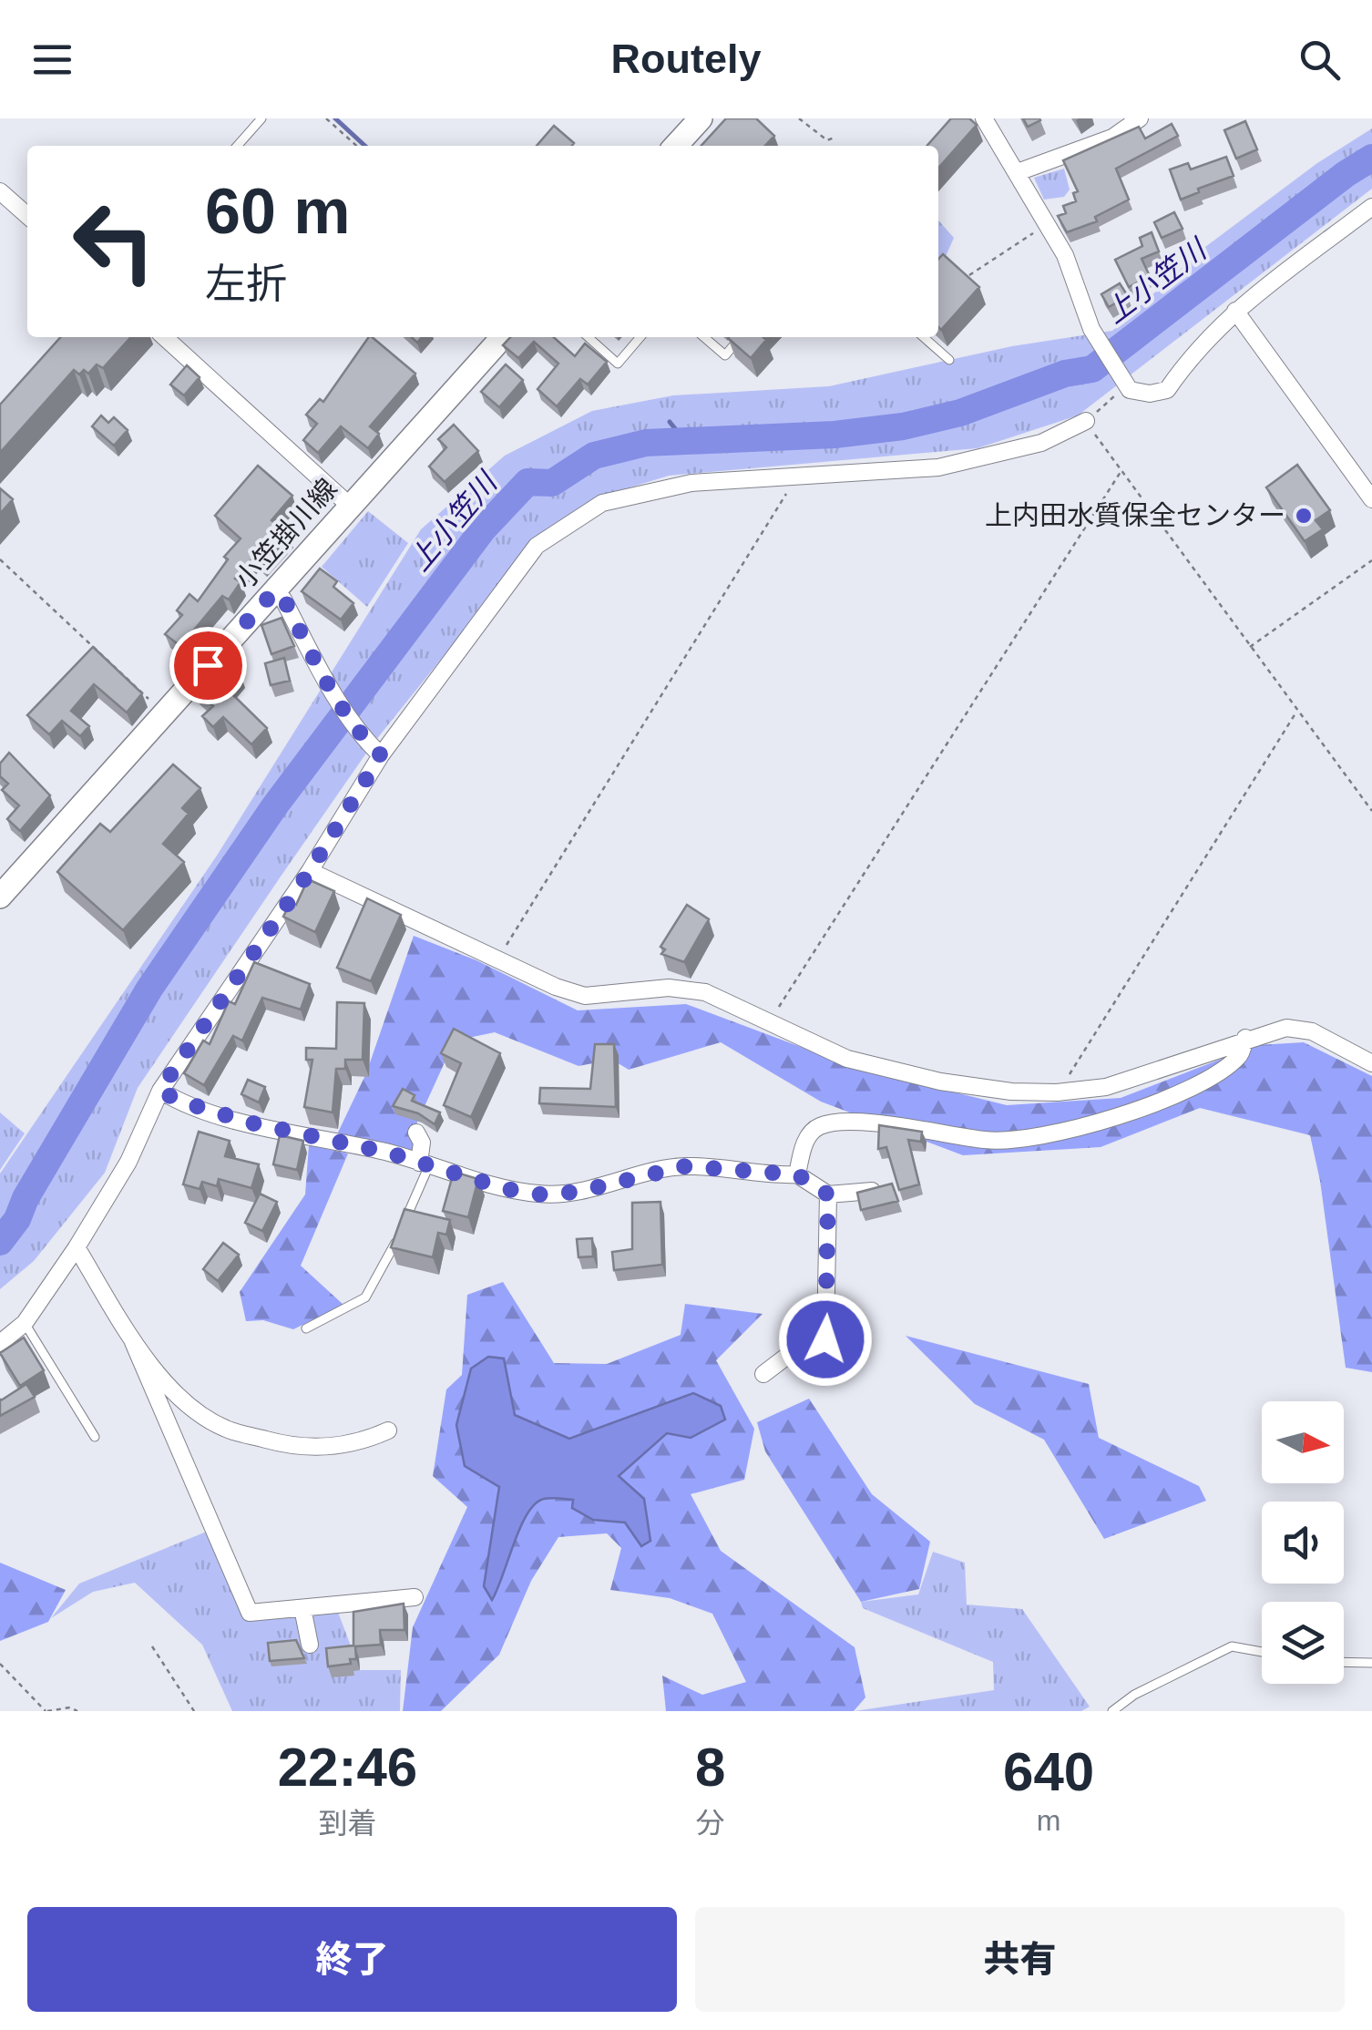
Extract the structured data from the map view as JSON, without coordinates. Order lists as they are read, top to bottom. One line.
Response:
{"streets":{"main road":["小笠掛川線"]},"water":["上小笠川"],"places":["上内田水質保全センター"],"north":"right","page":{"header":"Routely","turn":["60 m","左折"],"eta":["22:46","到着","8","分","640","m"],"buttons":["終了","共有"]}}
